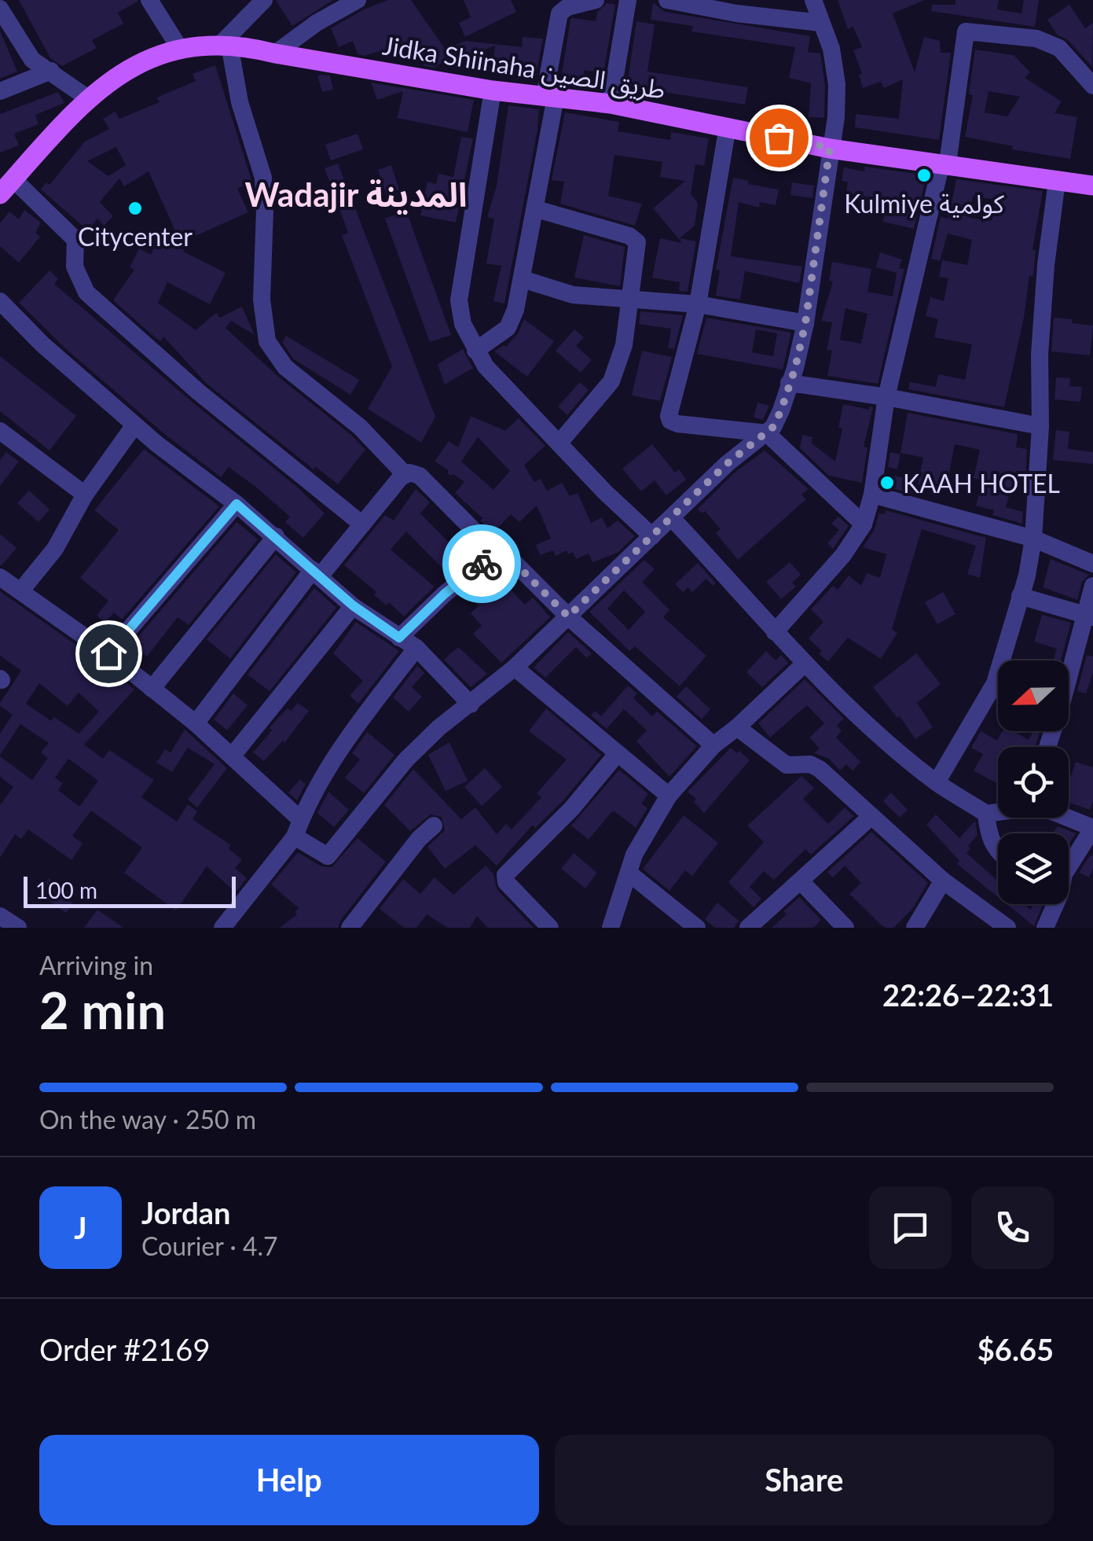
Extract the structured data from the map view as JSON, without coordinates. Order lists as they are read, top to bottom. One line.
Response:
{"streets":{"main road":["Jidka Shiinaha طريق الصين"]},"districts":["Wadajir المدينة"],"places":["Kulmiye كولمية","Citycenter","KAAH HOTEL"],"scale_bar":"100 m","north":"left","page":{"scale":"100 m","heading":["2 min","Arriving in","22:26–22:31"],"panel":["Jordan","Courier · 4.7","Order #2169","$6.65"],"bar":"On the way · 250 m","round":"J","buttons":["Help","Share"]}}
